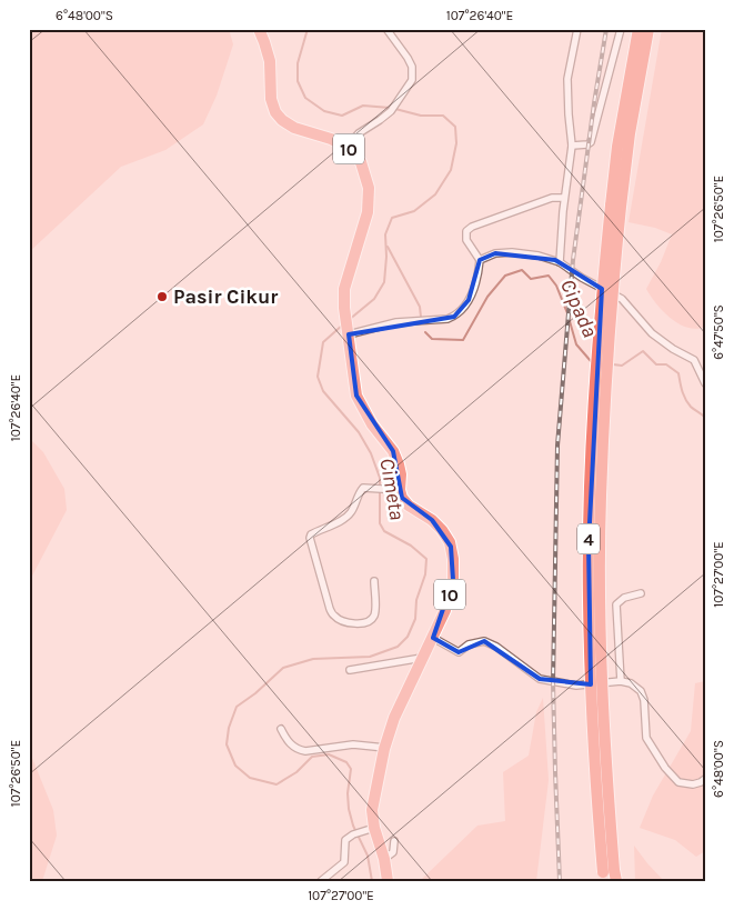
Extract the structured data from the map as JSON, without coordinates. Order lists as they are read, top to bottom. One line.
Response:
{"streets":{"highway":["10","4"]},"water":["Cipada","Cimeta"],"places":["Pasir Cikur"],"coordinates":["6°48'00\"S","107°26'40\"E","107°26'50\"E","6°47'50\"S","107°27'00\"E"]}
